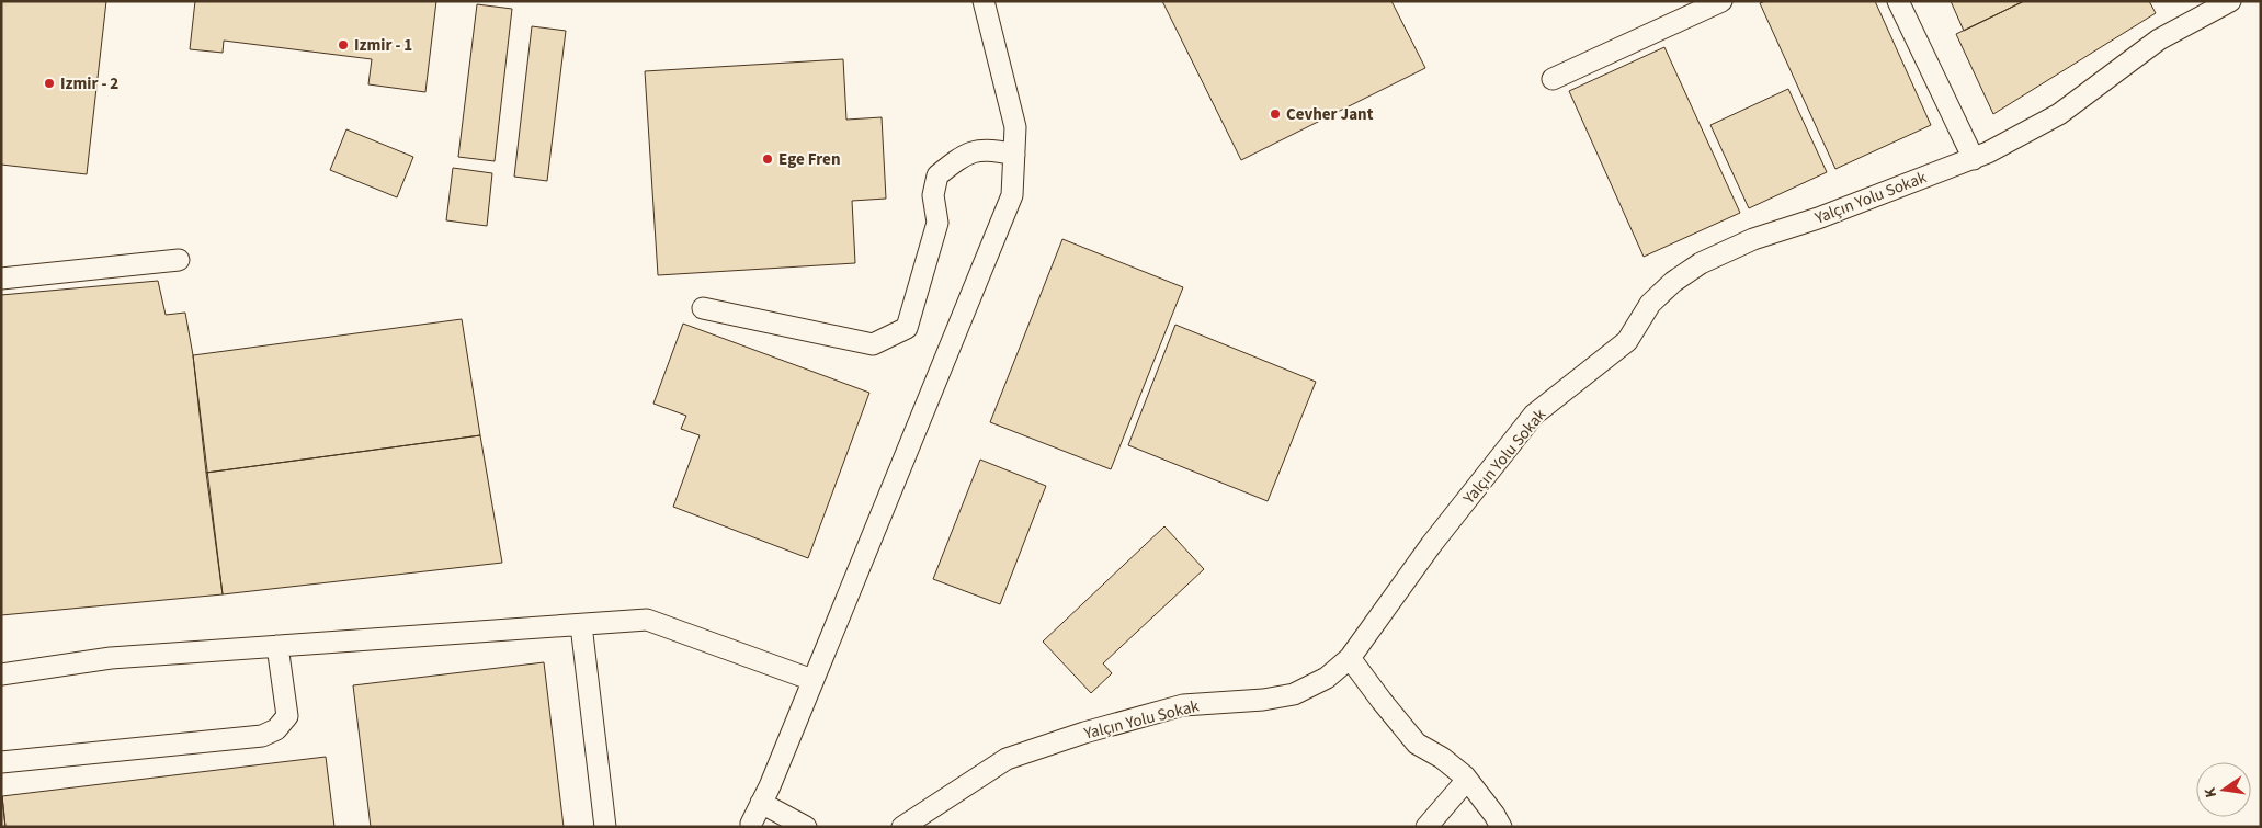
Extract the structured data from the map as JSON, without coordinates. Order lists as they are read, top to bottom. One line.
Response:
{"streets":{"street":["Yalçın Yolu Sokak"]},"places":["Izmir - 1","Izmir - 2","Cevher Jant","Ege Fren"],"north":"left"}
